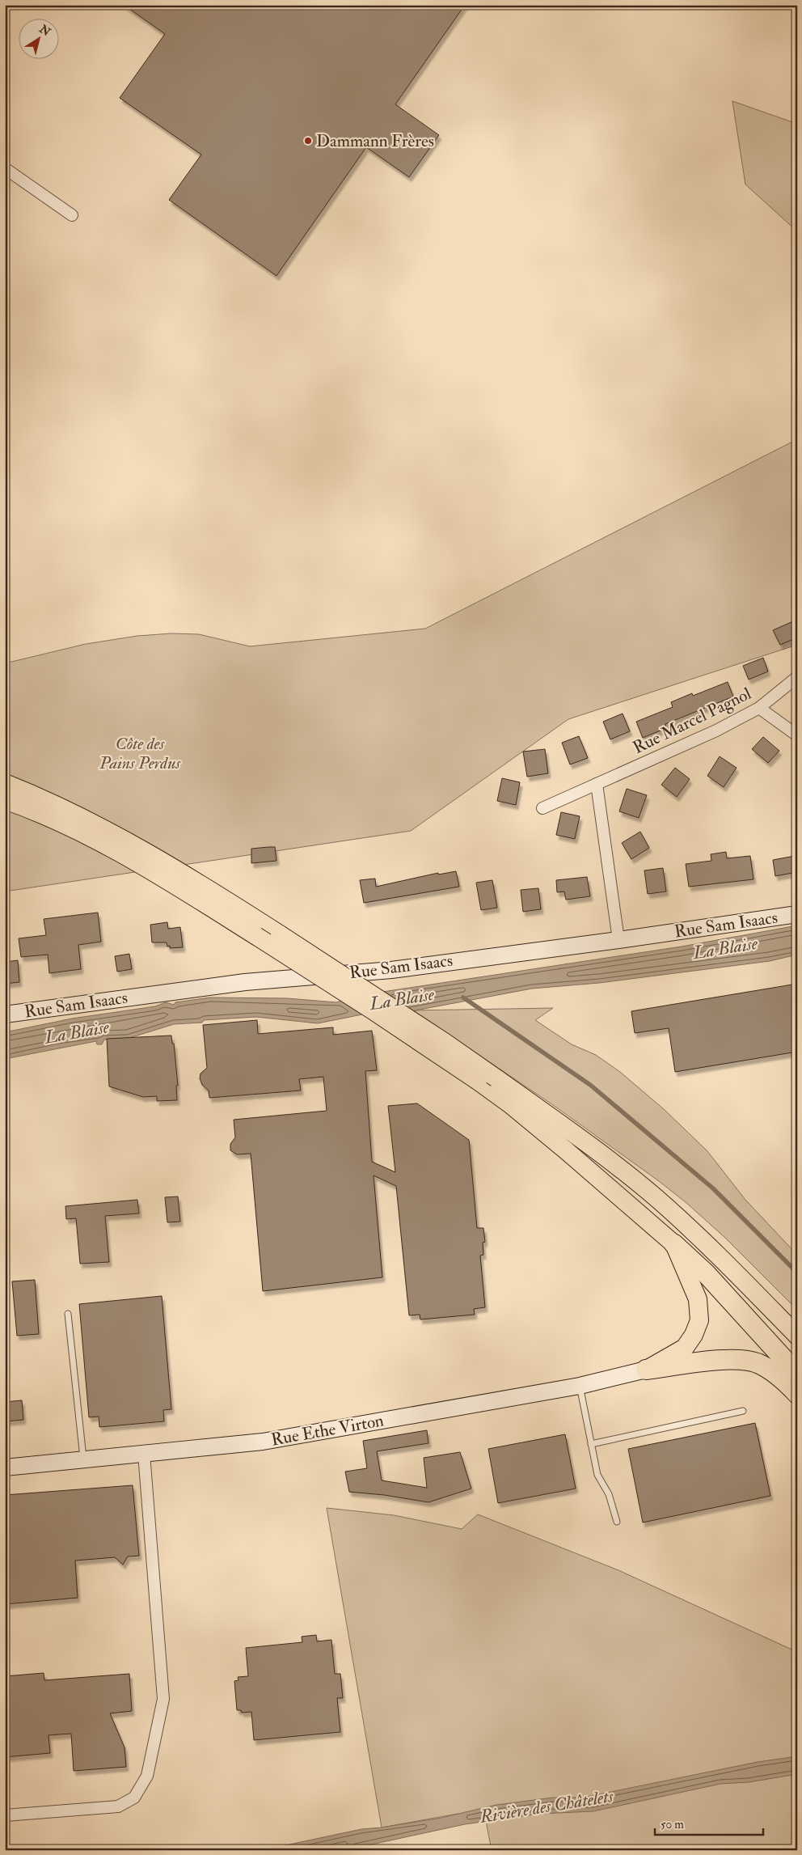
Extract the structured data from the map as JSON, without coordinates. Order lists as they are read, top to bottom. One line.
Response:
{"streets":{"main road":["Rue Sam Isaacs","Rue Ethe Virton"],"street":["Rue Marcel Pagnol"]},"water":["La Blaise","Rivière des Châtelets"],"parks":["Côte des Pains Perdus"],"places":["Dammann Frères"],"scale_bar":"50 m","north":"top right"}
